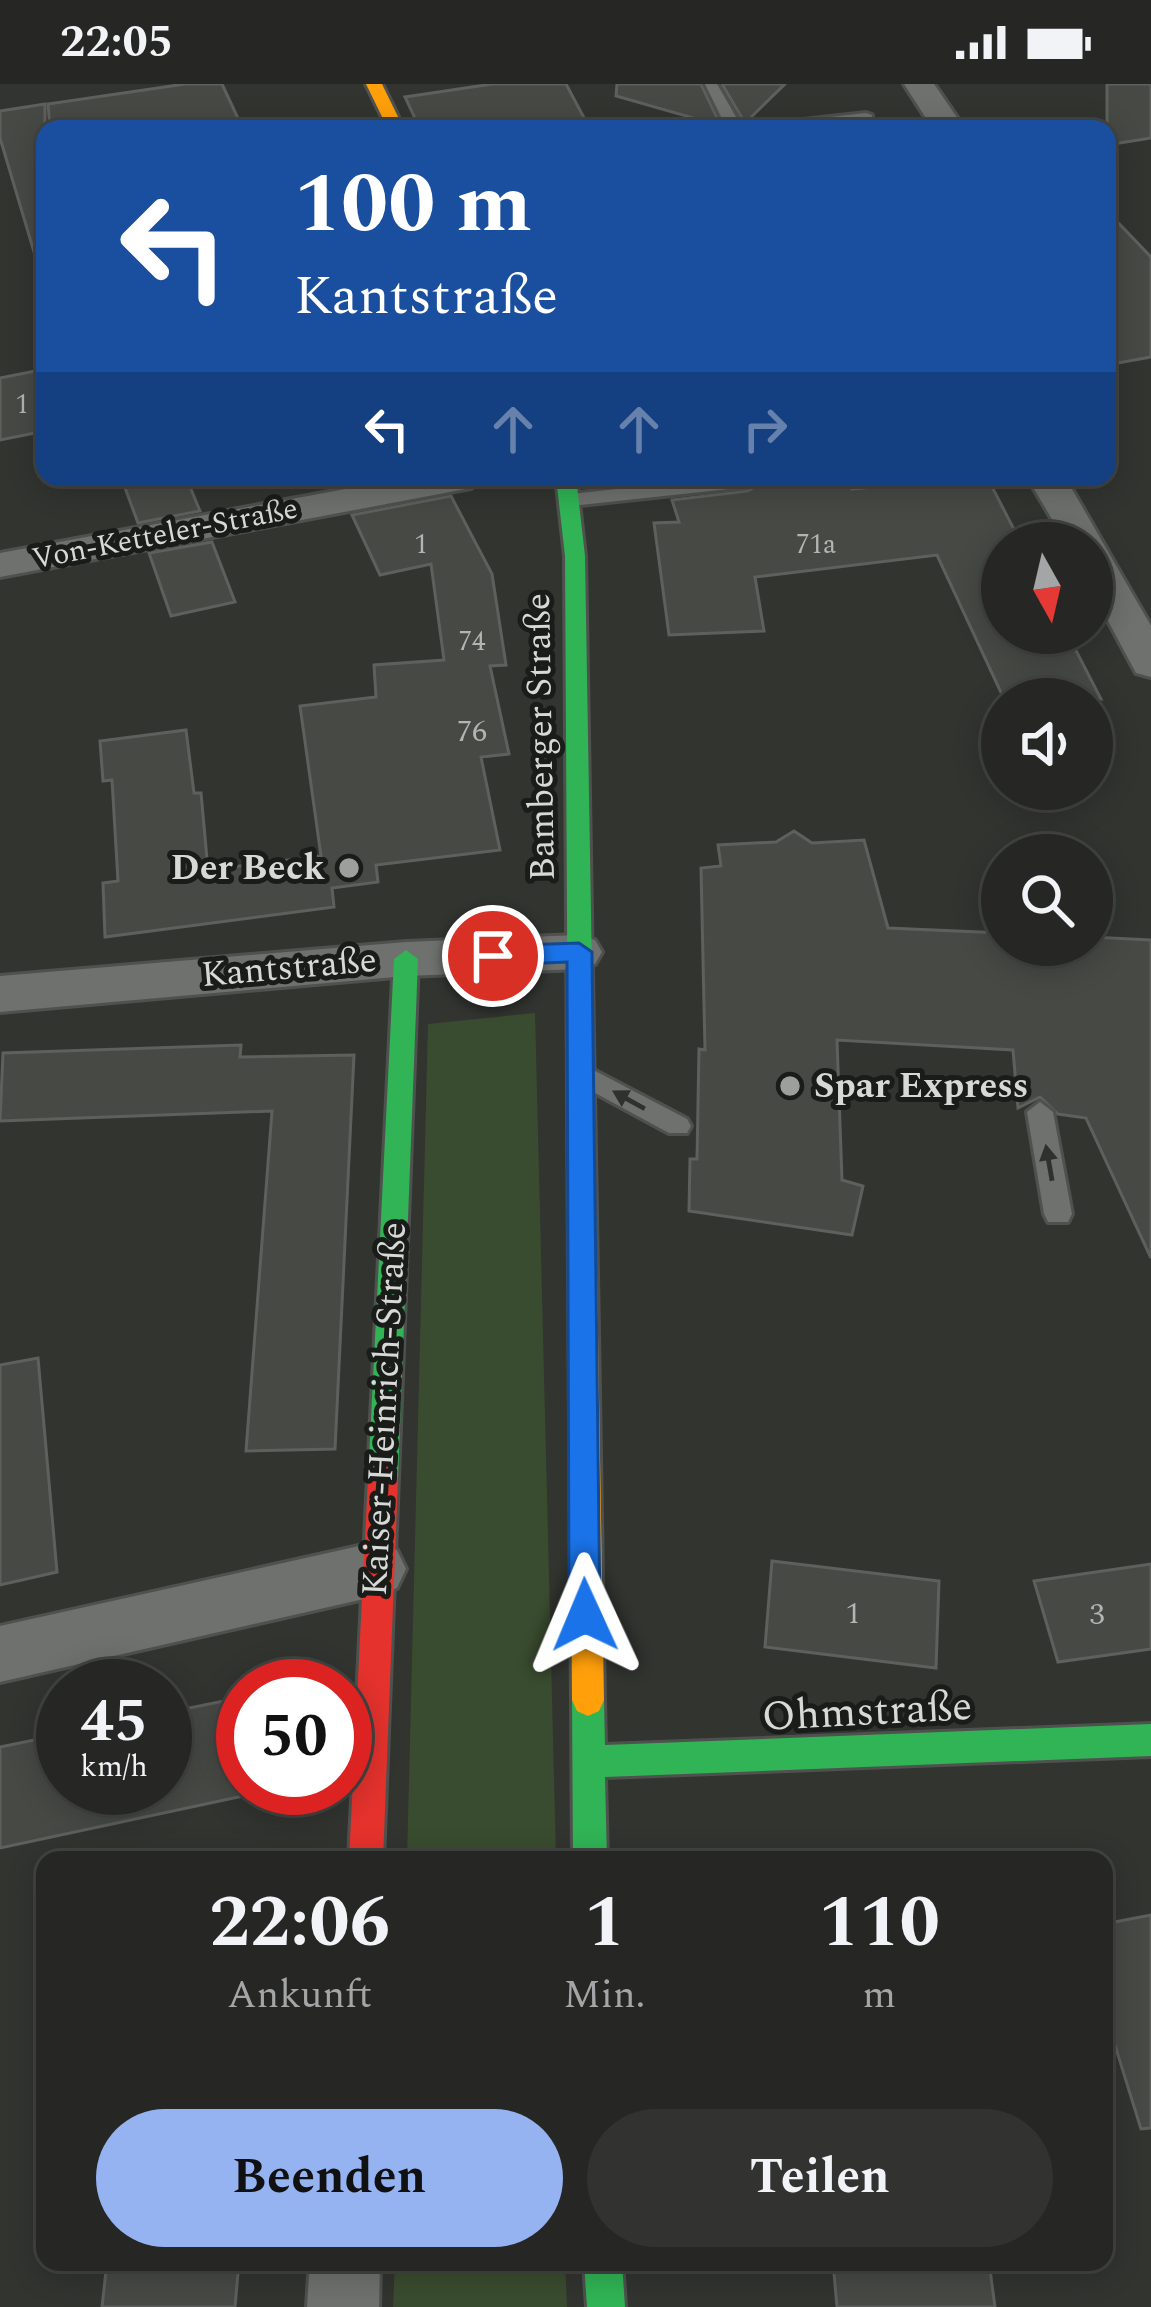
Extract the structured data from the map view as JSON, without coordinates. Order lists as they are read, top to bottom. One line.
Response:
{"streets":{"main road":["Bamberger Straße","Kaiser-Heinrich-Straße","Ohmstraße"],"street":["Von-Ketteler-Straße","Kantstraße"]},"crossings":[["Bamberger Straße","Kantstraße"],["Bamberger Straße","Ohmstraße"],["Kantstraße","Kaiser-Heinrich-Straße"]],"places":["Der Beck","Spar Express"],"house_numbers":["1","1","71a","74","76","1","3"],"north":"bottom","page":{"status":"22:05","turn":["100 m","Kantstraße"],"speed":"45 km/h","limit":"50","eta":["22:06","Ankunft","1","Min.","110","m"],"buttons":["Beenden","Teilen"]}}
